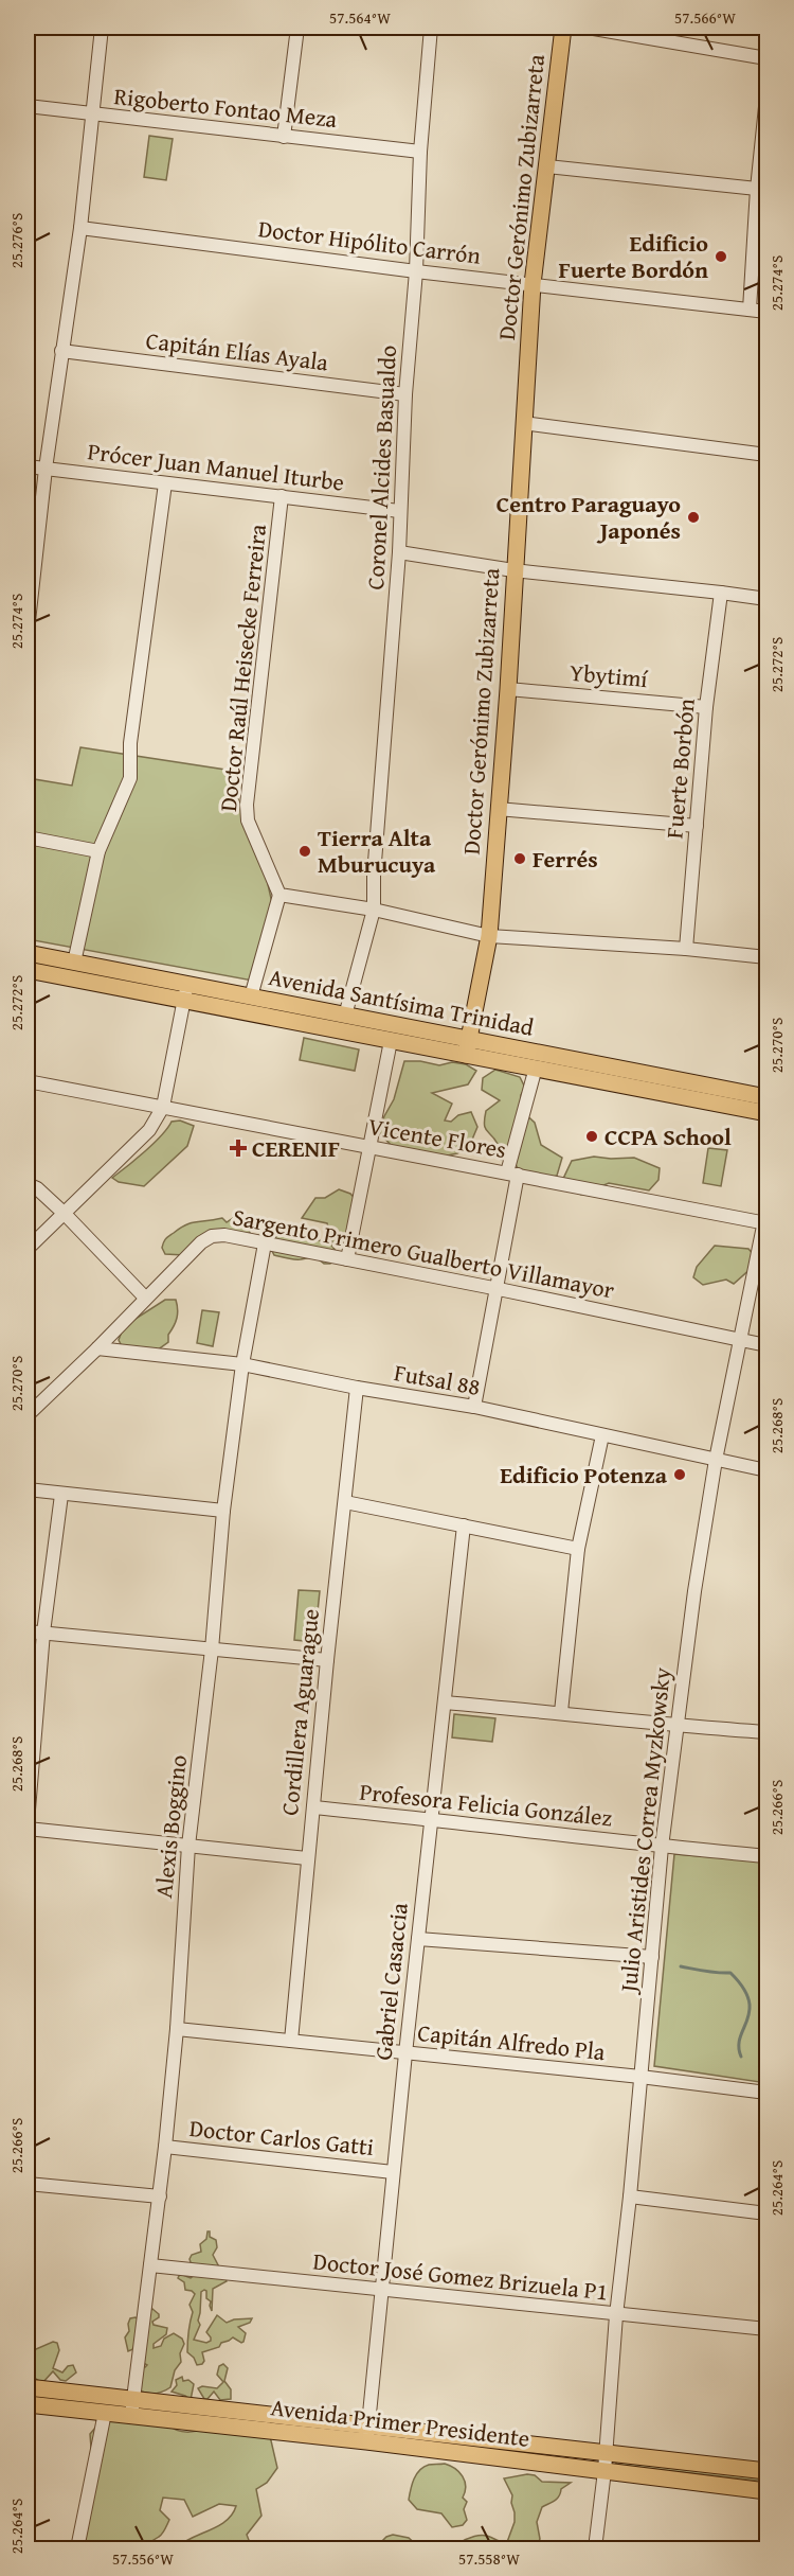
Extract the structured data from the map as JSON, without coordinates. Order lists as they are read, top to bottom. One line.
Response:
{"streets":{"main road":["Doctor Gerónimo Zubizarreta","Avenida Santísima Trinidad","Avenida Primer Presidente"],"street":["Rigoberto Fontao Meza","Doctor Hipólito Carrón","Capitán Elías Ayala","Prócer Juan Manuel Iturbe","Coronel Alcides Basualdo","Doctor Raúl Heisecke Ferreira","Ybytimí","Fuerte Borbón","Vicente Flores","Sargento Primero Gualberto Villamayor","Futsal 88","Cordillera Aguarague","Profesora Felicia González","Alexis Boggino","Julio Aristides Correa Myzkowsky","Gabriel Casaccia","Capitán Alfredo Pla","Doctor Carlos Gatti","Doctor José Gomez Brizuela P1"]},"crossings":[["Rigoberto Fontao Meza","Coronel Alcides Basualdo"],["Doctor Gerónimo Zubizarreta","Doctor Hipólito Carrón"],["Doctor Gerónimo Zubizarreta","Ybytimí"],["Doctor Gerónimo Zubizarreta","Avenida Santísima Trinidad"],["Doctor Hipólito Carrón","Coronel Alcides Basualdo"],["Capitán Elías Ayala","Coronel Alcides Basualdo"],["Prócer Juan Manuel Iturbe","Coronel Alcides Basualdo"],["Prócer Juan Manuel Iturbe","Doctor Raúl Heisecke Ferreira"],["Coronel Alcides Basualdo","Avenida Santísima Trinidad"],["Ybytimí","Fuerte Borbón"],["Vicente Flores","Julio Aristides Correa Myzkowsky"],["Sargento Primero Gualberto Villamayor","Futsal 88"],["Sargento Primero Gualberto Villamayor","Alexis Boggino"],["Sargento Primero Gualberto Villamayor","Julio Aristides Correa Myzkowsky"],["Futsal 88","Cordillera Aguarague"],["Futsal 88","Alexis Boggino"],["Futsal 88","Julio Aristides Correa Myzkowsky"],["Cordillera Aguarague","Profesora Felicia González"],["Cordillera Aguarague","Capitán Alfredo Pla"],["Profesora Felicia González","Julio Aristides Correa Myzkowsky"],["Profesora Felicia González","Gabriel Casaccia"],["Alexis Boggino","Capitán Alfredo Pla"],["Alexis Boggino","Doctor Carlos Gatti"],["Alexis Boggino","Doctor José Gomez Brizuela P1"],["Alexis Boggino","Avenida Primer Presidente"],["Julio Aristides Correa Myzkowsky","Capitán Alfredo Pla"],["Julio Aristides Correa Myzkowsky","Doctor José Gomez Brizuela P1"],["Julio Aristides Correa Myzkowsky","Avenida Primer Presidente"],["Gabriel Casaccia","Capitán Alfredo Pla"],["Gabriel Casaccia","Doctor Carlos Gatti"],["Gabriel Casaccia","Doctor José Gomez Brizuela P1"],["Gabriel Casaccia","Avenida Primer Presidente"]],"places":{"other":["Edificio Fuerte Bordón","Centro Paraguayo Japonés","Tierra Alta Mburucuya","Ferrés","CCPA School","Edificio Potenza"],"health":["CERENIF"]},"coordinates":["57.564°W","57.566°W","25.276°S","25.274°S","25.272°S","25.270°S","25.268°S","25.266°S","25.264°S","57.556°W","57.558°W"]}
